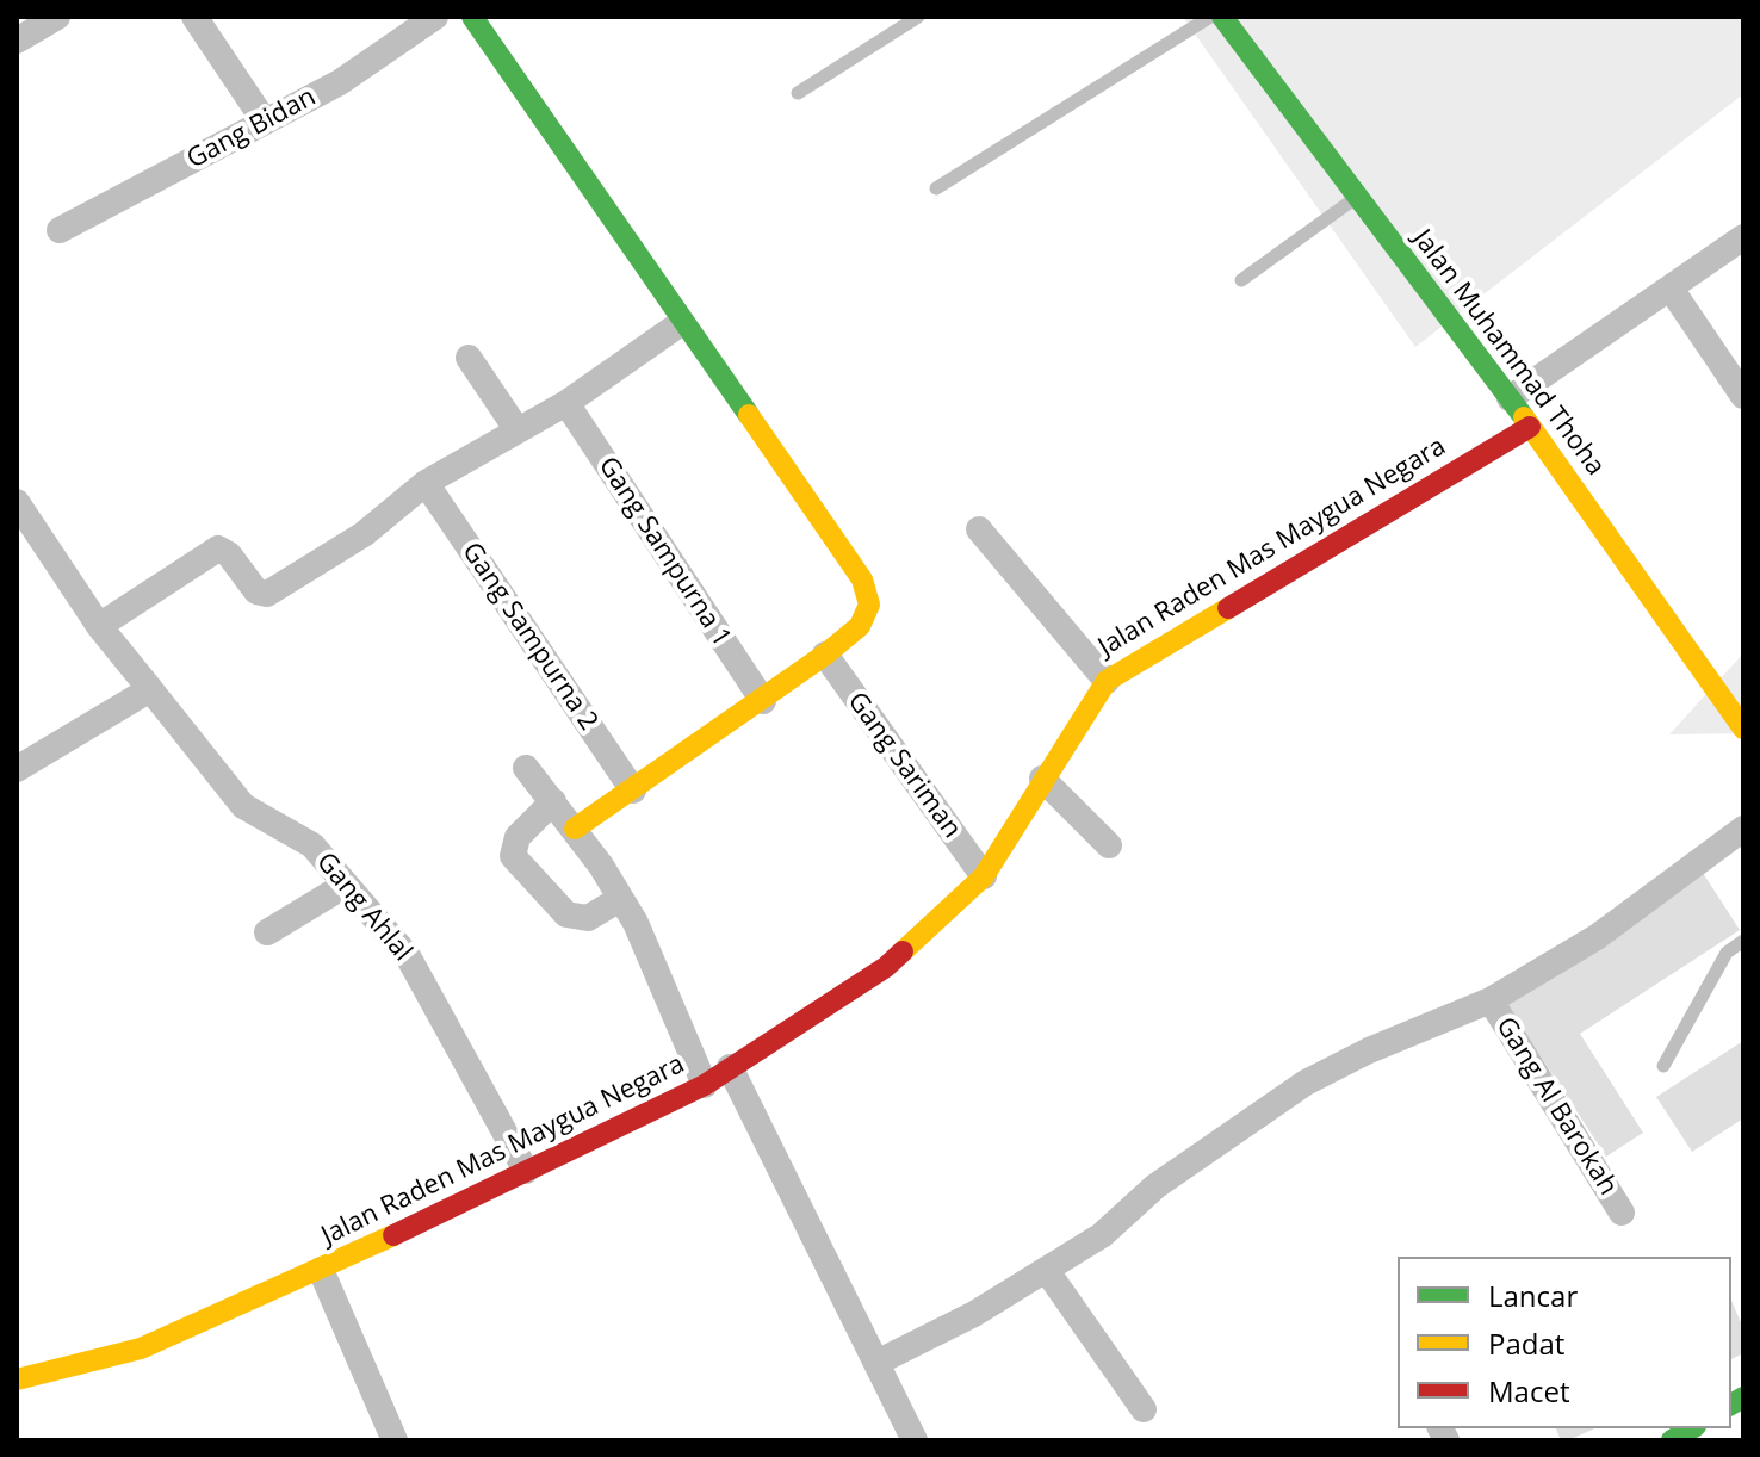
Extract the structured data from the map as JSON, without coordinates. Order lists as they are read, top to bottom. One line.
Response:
{"streets":{"street":["Gang Bidan","Jalan Muhammad Thoha","Jalan Raden Mas Maygua Negara","Gang Sampurna 1","Gang Sampurna 2","Gang Sariman","Gang Ahlal","Gang Al Barokah"]},"crossings":[["Jalan Muhammad Thoha","Jalan Raden Mas Maygua Negara"],["Jalan Raden Mas Maygua Negara","Gang Sariman"],["Jalan Raden Mas Maygua Negara","Gang Ahlal"]],"legend":["Lancar","Padat","Macet"]}
